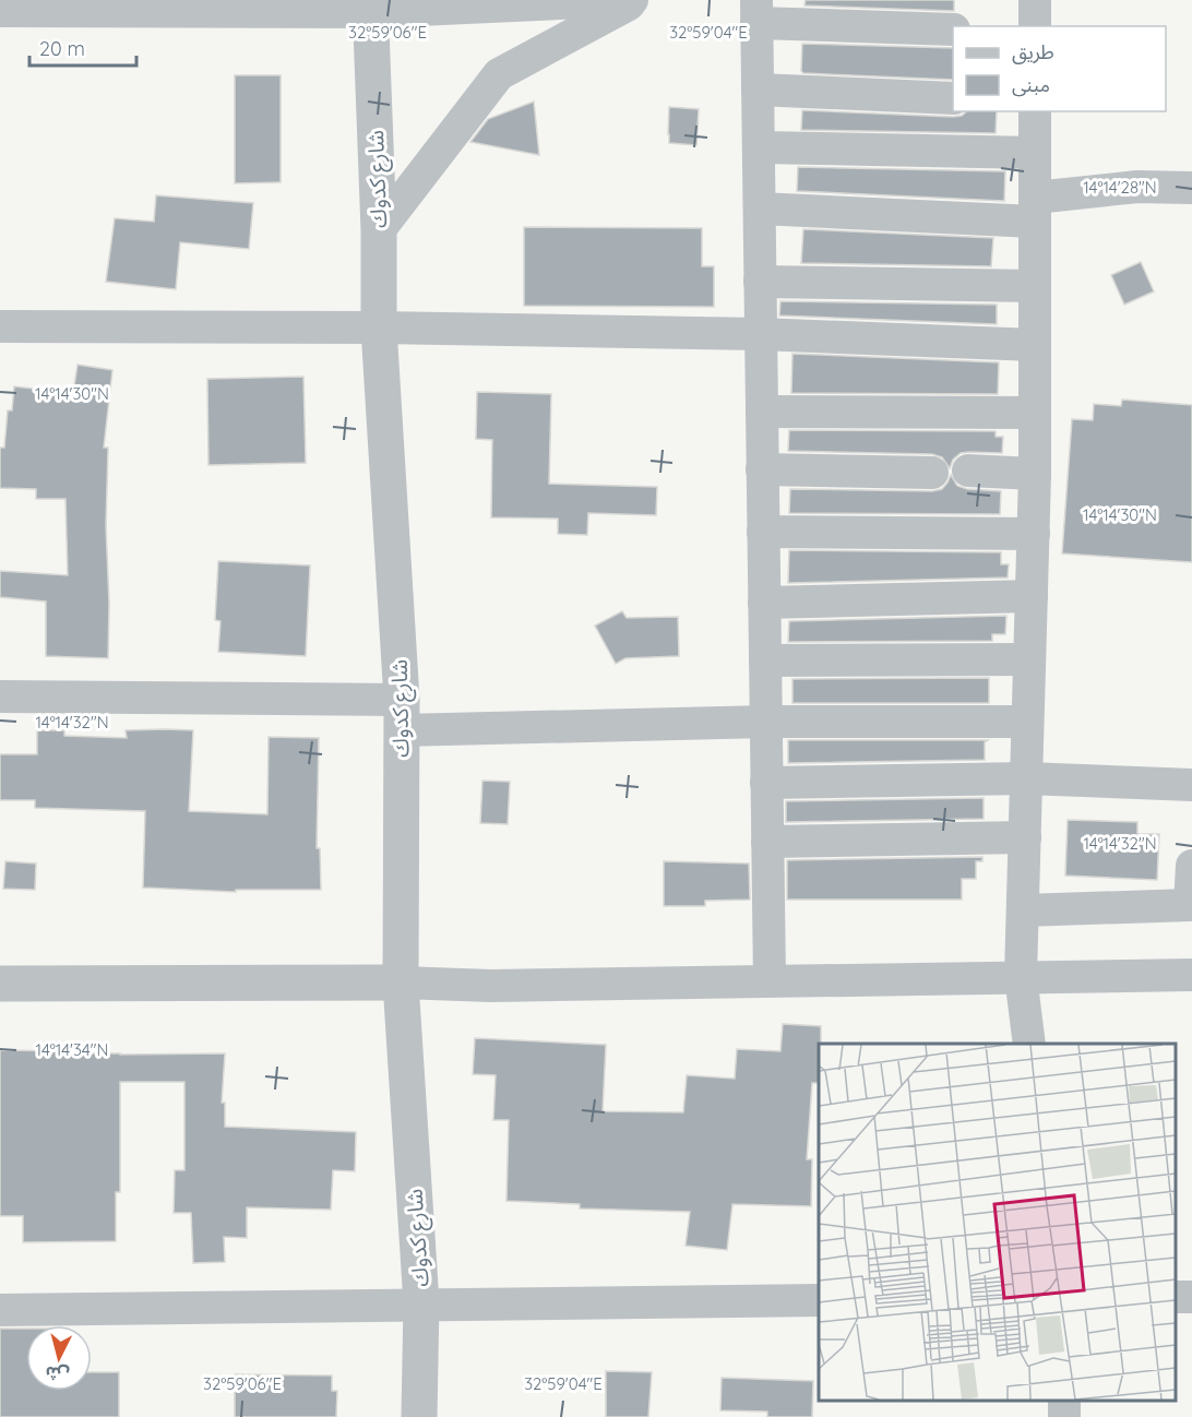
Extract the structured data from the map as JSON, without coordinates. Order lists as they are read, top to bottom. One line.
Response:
{"streets":{"street":["شارع كدوك"]},"legend":["طريق","مبنى"],"scale_bar":"20 m","north":"bottom","coordinates":["32°59'06\"E","32°59'04\"E","14°14'28\"N","14°14'30\"N","14°14'32\"N","14°14'34\"N"]}
